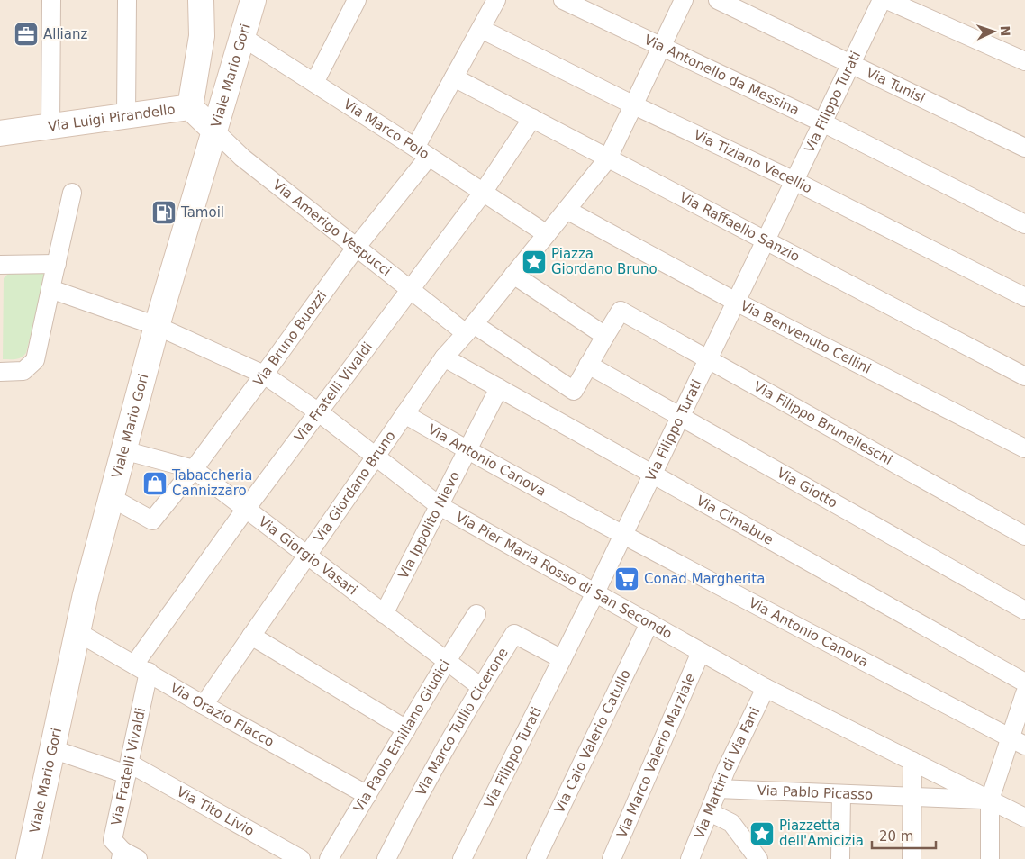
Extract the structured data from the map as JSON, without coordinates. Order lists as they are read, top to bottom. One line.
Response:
{"streets":{"main road":["Viale Mario Gori","Via Luigi Pirandello"],"street":["Via Antonello da Messina","Via Tunisi","Via Filippo Turati","Via Marco Polo","Via Tiziano Vecellio","Via Raffaello Sanzio","Via Amerigo Vespucci","Via Benvenuto Cellini","Via Bruno Buozzi","Via Fratelli Vivaldi","Via Filippo Brunelleschi","Via Antonio Canova","Via Giordano Bruno","Via Giotto","Via Cimabue","Via Ippolito Nievo","Via Giorgio Vasari","Via Pier Maria Rosso di San Secondo","Via Orazio Flacco","Via Marco Tullio Cicerone","Via Paolo Emiliano Giudici","Via Caio Valerio Catullo","Via Marco Valerio Marziale","Via Martiri di Via Fani","Via Pablo Picasso","Via Tito Livio"]},"crossings":[["Via Antonello da Messina","Via Filippo Turati"],["Via Antonello da Messina","Via Giordano Bruno"],["Viale Mario Gori","Via Luigi Pirandello"],["Viale Mario Gori","Via Marco Polo"],["Viale Mario Gori","Via Amerigo Vespucci"],["Viale Mario Gori","Via Bruno Buozzi"],["Viale Mario Gori","Via Giorgio Vasari"],["Viale Mario Gori","Via Pier Maria Rosso di San Secondo"],["Viale Mario Gori","Via Orazio Flacco"],["Viale Mario Gori","Via Tito Livio"],["Via Tunisi","Via Filippo Turati"],["Via Filippo Turati","Via Tiziano Vecellio"],["Via Filippo Turati","Via Raffaello Sanzio"],["Via Filippo Turati","Via Benvenuto Cellini"],["Via Filippo Turati","Via Filippo Brunelleschi"],["Via Filippo Turati","Via Antonio Canova"],["Via Filippo Turati","Via Giotto"],["Via Filippo Turati","Via Cimabue"],["Via Filippo Turati","Via Pier Maria Rosso di San Secondo"],["Via Filippo Turati","Via Marco Tullio Cicerone"],["Via Luigi Pirandello","Via Amerigo Vespucci"],["Via Marco Polo","Via Bruno Buozzi"],["Via Marco Polo","Via Fratelli Vivaldi"],["Via Marco Polo","Via Giordano Bruno"],["Via Tiziano Vecellio","Via Bruno Buozzi"],["Via Tiziano Vecellio","Via Giordano Bruno"],["Via Raffaello Sanzio","Via Bruno Buozzi"],["Via Raffaello Sanzio","Via Fratelli Vivaldi"],["Via Raffaello Sanzio","Via Giordano Bruno"],["Via Amerigo Vespucci","Via Bruno Buozzi"],["Via Amerigo Vespucci","Via Fratelli Vivaldi"],["Via Amerigo Vespucci","Via Giordano Bruno"],["Via Amerigo Vespucci","Via Giotto"],["Via Benvenuto Cellini","Via Giordano Bruno"],["Via Bruno Buozzi","Via Giorgio Vasari"],["Via Bruno Buozzi","Via Pier Maria Rosso di San Secondo"],["Via Fratelli Vivaldi","Via Giorgio Vasari"],["Via Fratelli Vivaldi","Via Pier Maria Rosso di San Secondo"],["Via Fratelli Vivaldi","Via Orazio Flacco"],["Via Fratelli Vivaldi","Via Tito Livio"],["Via Antonio Canova","Via Giordano Bruno"],["Via Antonio Canova","Via Ippolito Nievo"],["Via Giordano Bruno","Via Cimabue"],["Via Giordano Bruno","Via Giorgio Vasari"],["Via Giordano Bruno","Via Pier Maria Rosso di San Secondo"],["Via Giordano Bruno","Via Orazio Flacco"],["Via Cimabue","Via Ippolito Nievo"],["Via Ippolito Nievo","Via Giorgio Vasari"],["Via Ippolito Nievo","Via Pier Maria Rosso di San Secondo"],["Via Giorgio Vasari","Via Marco Tullio Cicerone"],["Via Giorgio Vasari","Via Paolo Emiliano Giudici"],["Via Pier Maria Rosso di San Secondo","Via Caio Valerio Catullo"],["Via Pier Maria Rosso di San Secondo","Via Marco Valerio Marziale"],["Via Pier Maria Rosso di San Secondo","Via Martiri di Via Fani"],["Via Pier Maria Rosso di San Secondo","Via Pablo Picasso"],["Via Orazio Flacco","Via Paolo Emiliano Giudici"],["Via Martiri di Via Fani","Via Pablo Picasso"]],"places":{"office":["Allianz"],"fuel station":["Tamoil"],"place":["Piazza Giordano Bruno","Piazzetta dell'Amicizia"],"shop":["Tabaccheria Cannizzaro"],"supermarket":["Conad Margherita"]},"scale_bar":"20 m","north":"right"}
